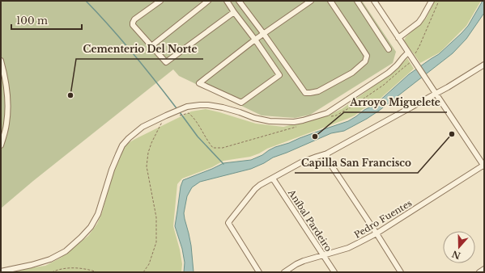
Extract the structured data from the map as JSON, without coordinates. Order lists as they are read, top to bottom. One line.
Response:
{"streets":{"street":["Pedro Fuentes","Aníbal Pardeiro"]},"crossings":[["Pedro Fuentes","Aníbal Pardeiro"]],"places":["Cementerio Del Norte","Capilla San Francisco","Arroyo Miguelete"],"scale_bar":"100 m","north":"bottom"}
